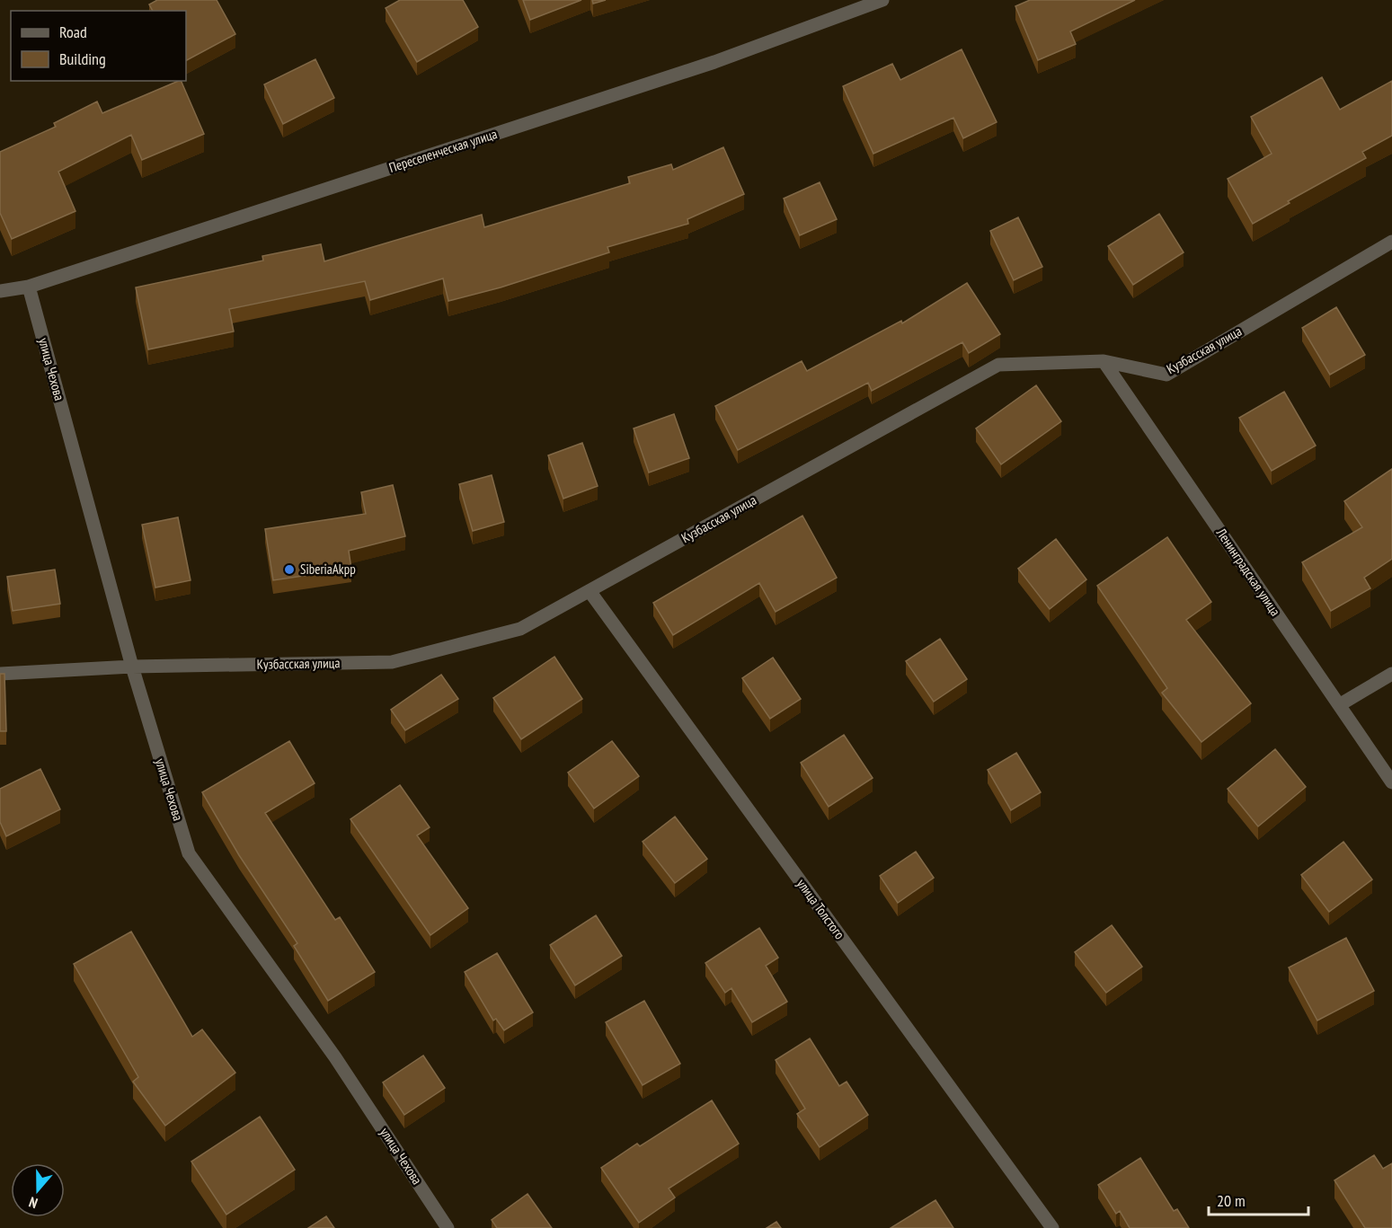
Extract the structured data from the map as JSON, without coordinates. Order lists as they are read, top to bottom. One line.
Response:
{"streets":{"street":["Переселенческая улица","Кузбасская улица","улица Чехова","Ленинградская улица","улица Толстого"]},"crossings":[["Переселенческая улица","улица Чехова"],["Кузбасская улица","улица Чехова"],["Кузбасская улица","Ленинградская улица"],["Кузбасская улица","улица Толстого"]],"places":["SiberiaAkpp"],"legend":["Road","Building"],"scale_bar":"20 m","north":"bottom"}
